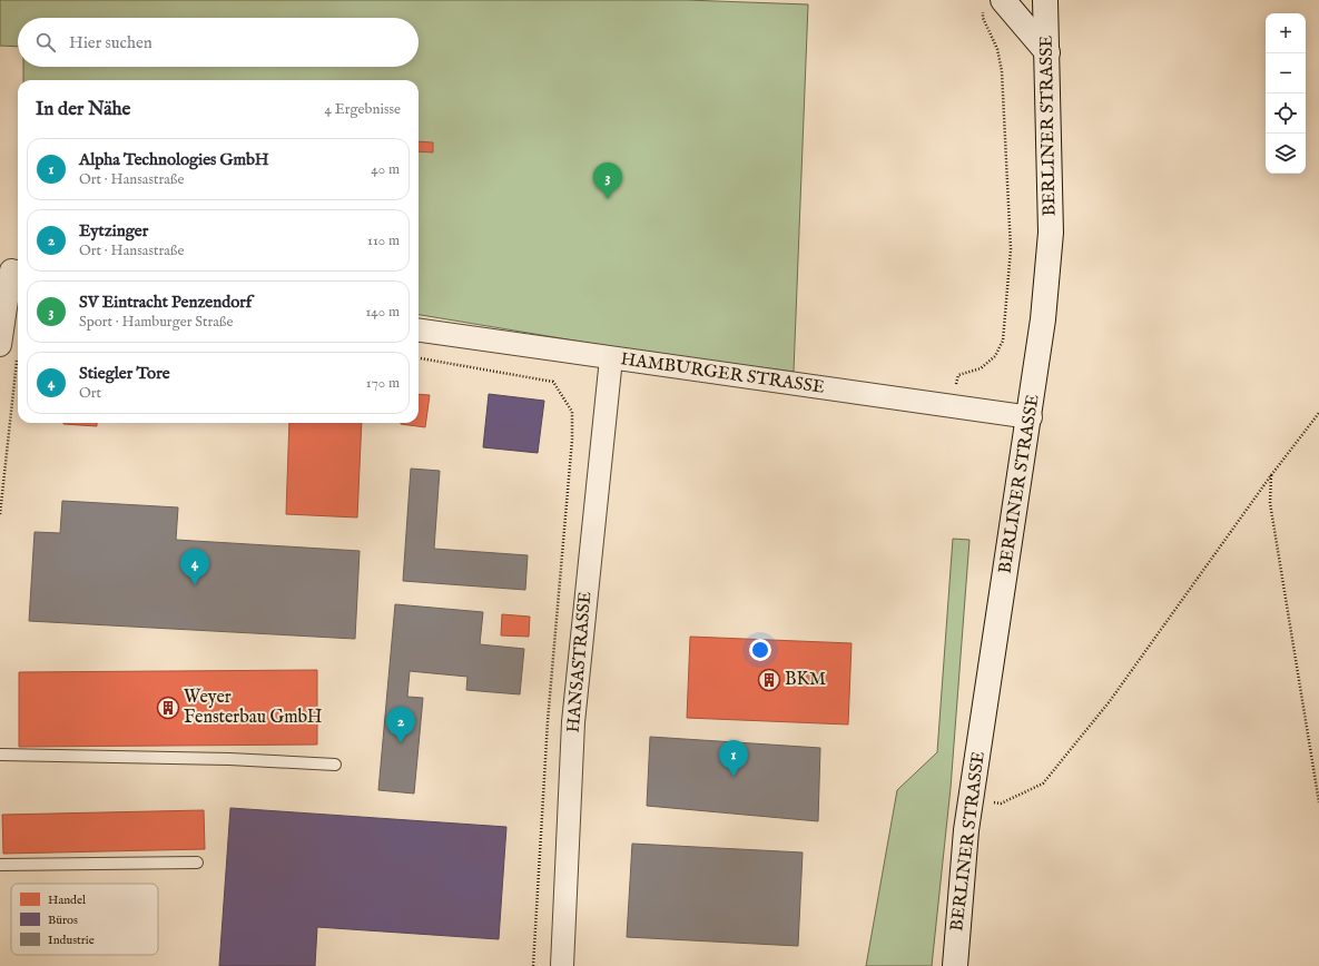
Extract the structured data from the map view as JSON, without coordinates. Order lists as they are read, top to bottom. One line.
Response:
{"streets":{"main road":["BERLINER STRASSE"],"street":["HAMBURGER STRASSE","HANSASTRASSE"]},"crossings":[["BERLINER STRASSE","HAMBURGER STRASSE"],["HAMBURGER STRASSE","HANSASTRASSE"]],"places":{"building":["BKM","Weyer Fensterbau GmbH"]},"legend":["Handel","Büros","Industrie"],"page":{"map_buttons":["+","−"],"search":"Hier suchen","heading":["In der Nähe","4 Ergebnisse"],"list":[{"mark":"1","name":"Alpha Technologies GmbH","note":"Ort · Hansastraße","value":"40 m"},{"mark":"2","name":"Eytzinger","note":"Ort · Hansastraße","value":"110 m"},{"mark":"3","name":"SV Eintracht Penzendorf","note":"Sport · Hamburger Straße","value":"140 m"},{"mark":"4","name":"Stiegler Tore","note":"Ort","value":"170 m"}],"pins":["3","4","2","1"]}}
